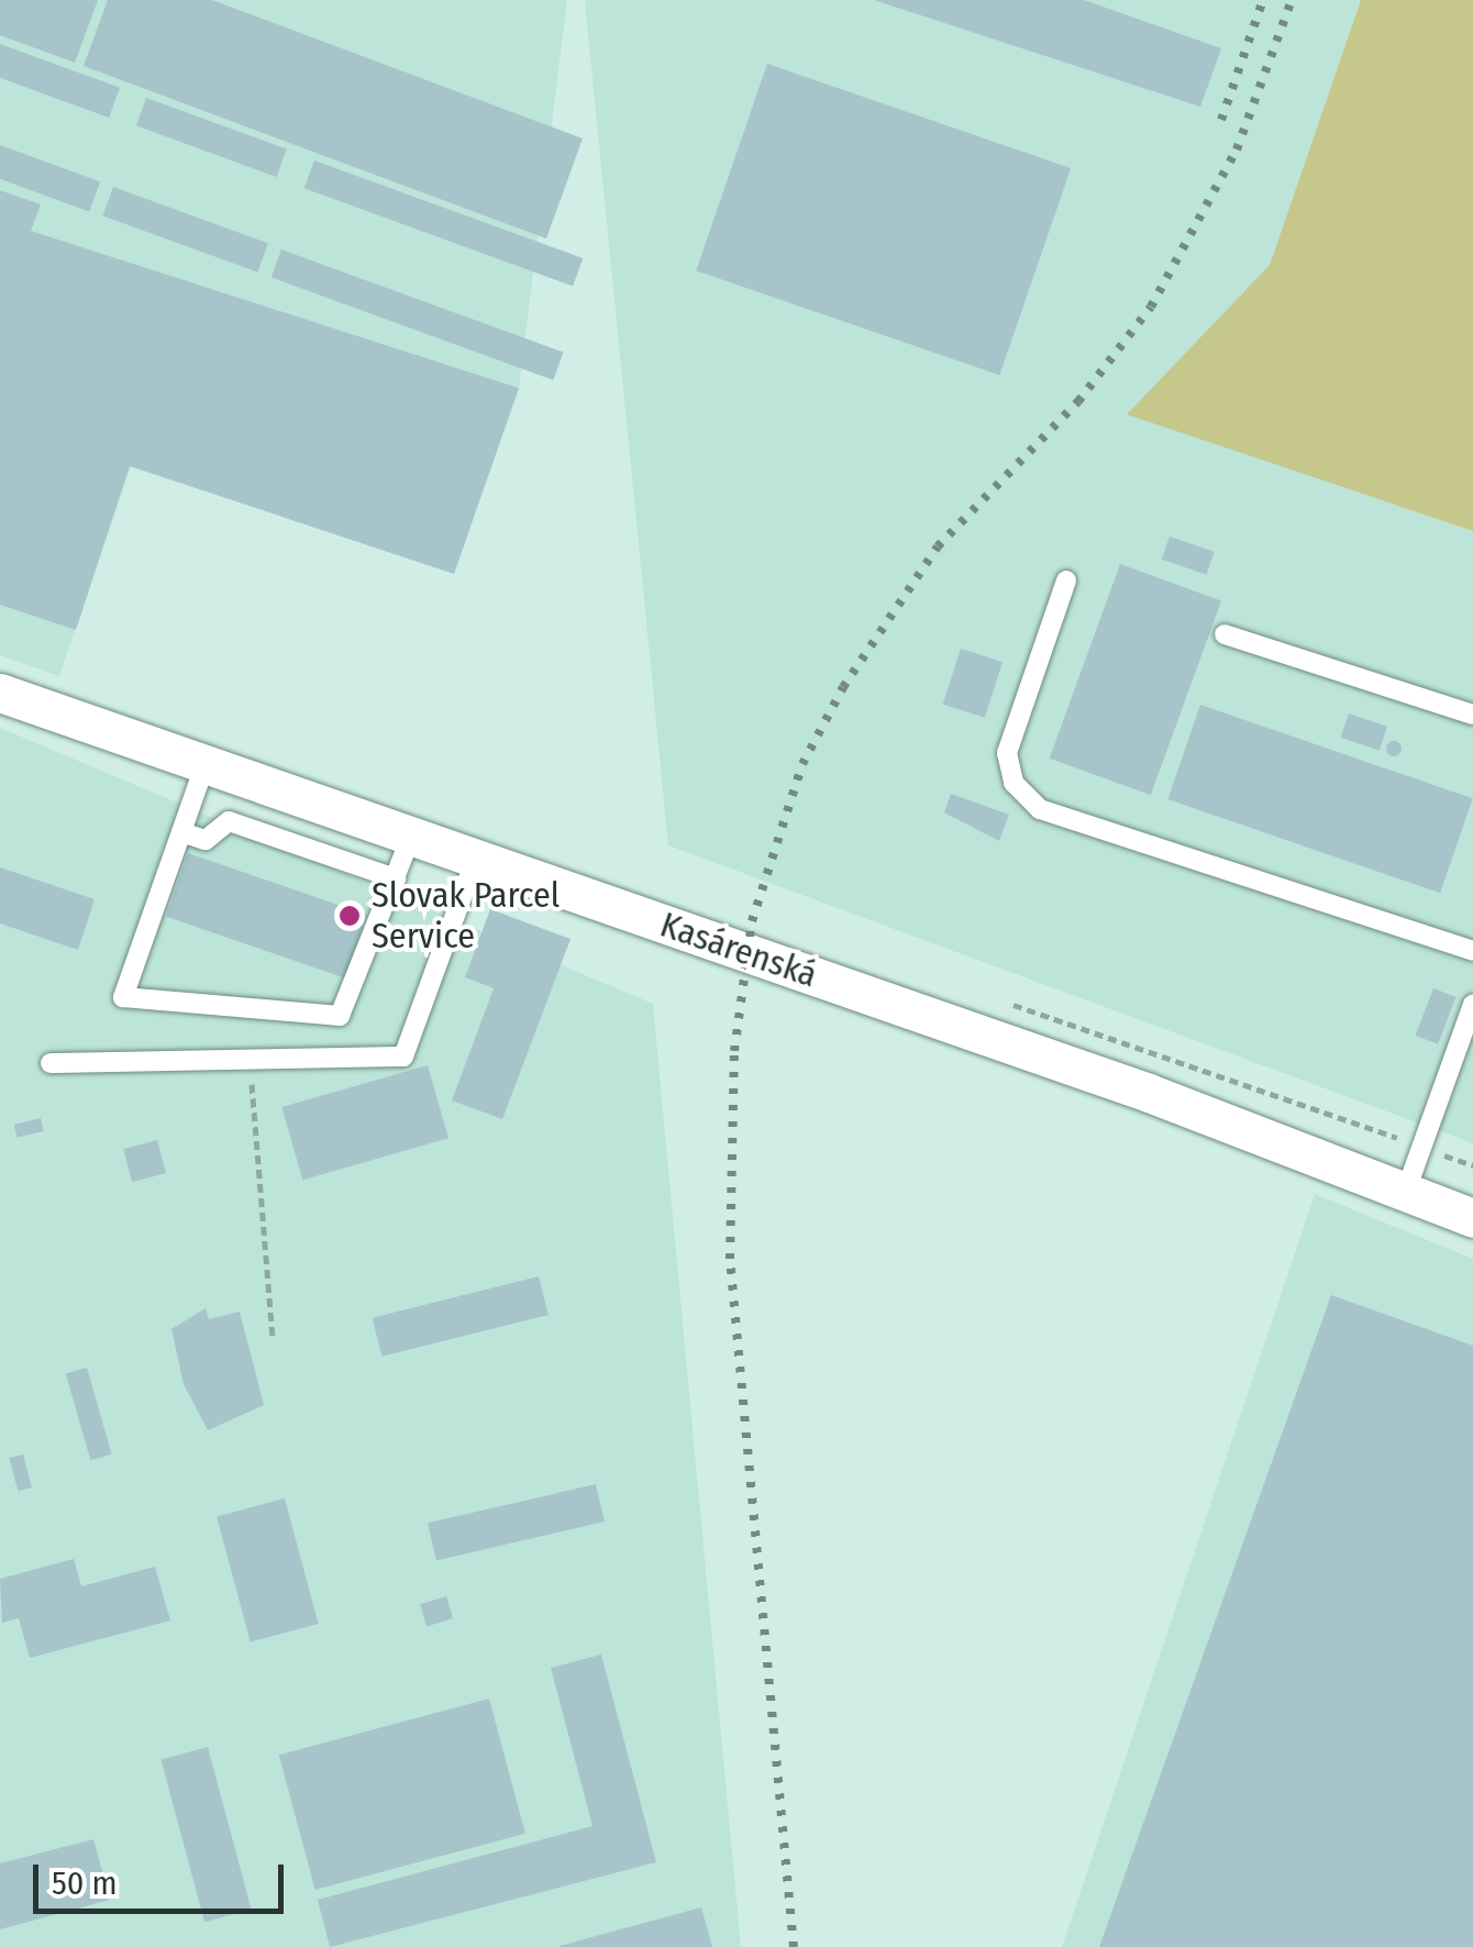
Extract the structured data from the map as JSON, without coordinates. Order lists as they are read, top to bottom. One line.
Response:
{"streets":{"street":["Kasárenská"]},"places":["Slovak Parcel Service"],"scale_bar":"50 m"}
